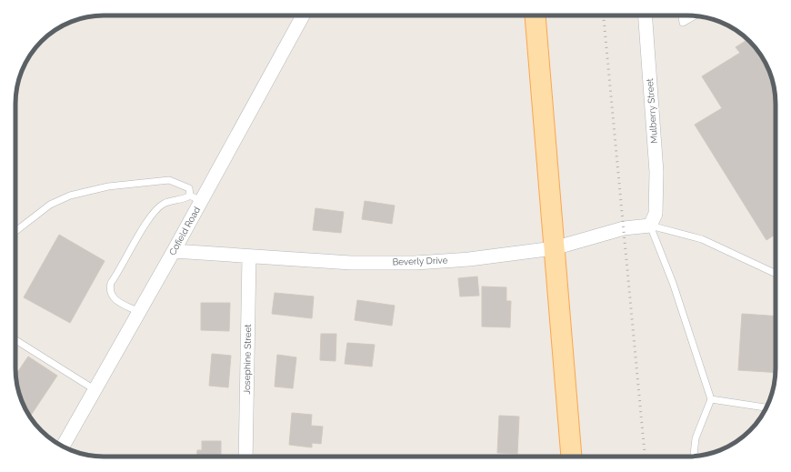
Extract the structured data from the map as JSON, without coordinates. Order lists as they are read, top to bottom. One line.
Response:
{"streets":{"street":["Mulberry Street","Cofield Road","Beverly Drive","Josephine Street"]},"crossings":[["Mulberry Street","Beverly Drive"],["Cofield Road","Beverly Drive"],["Beverly Drive","Josephine Street"]]}
